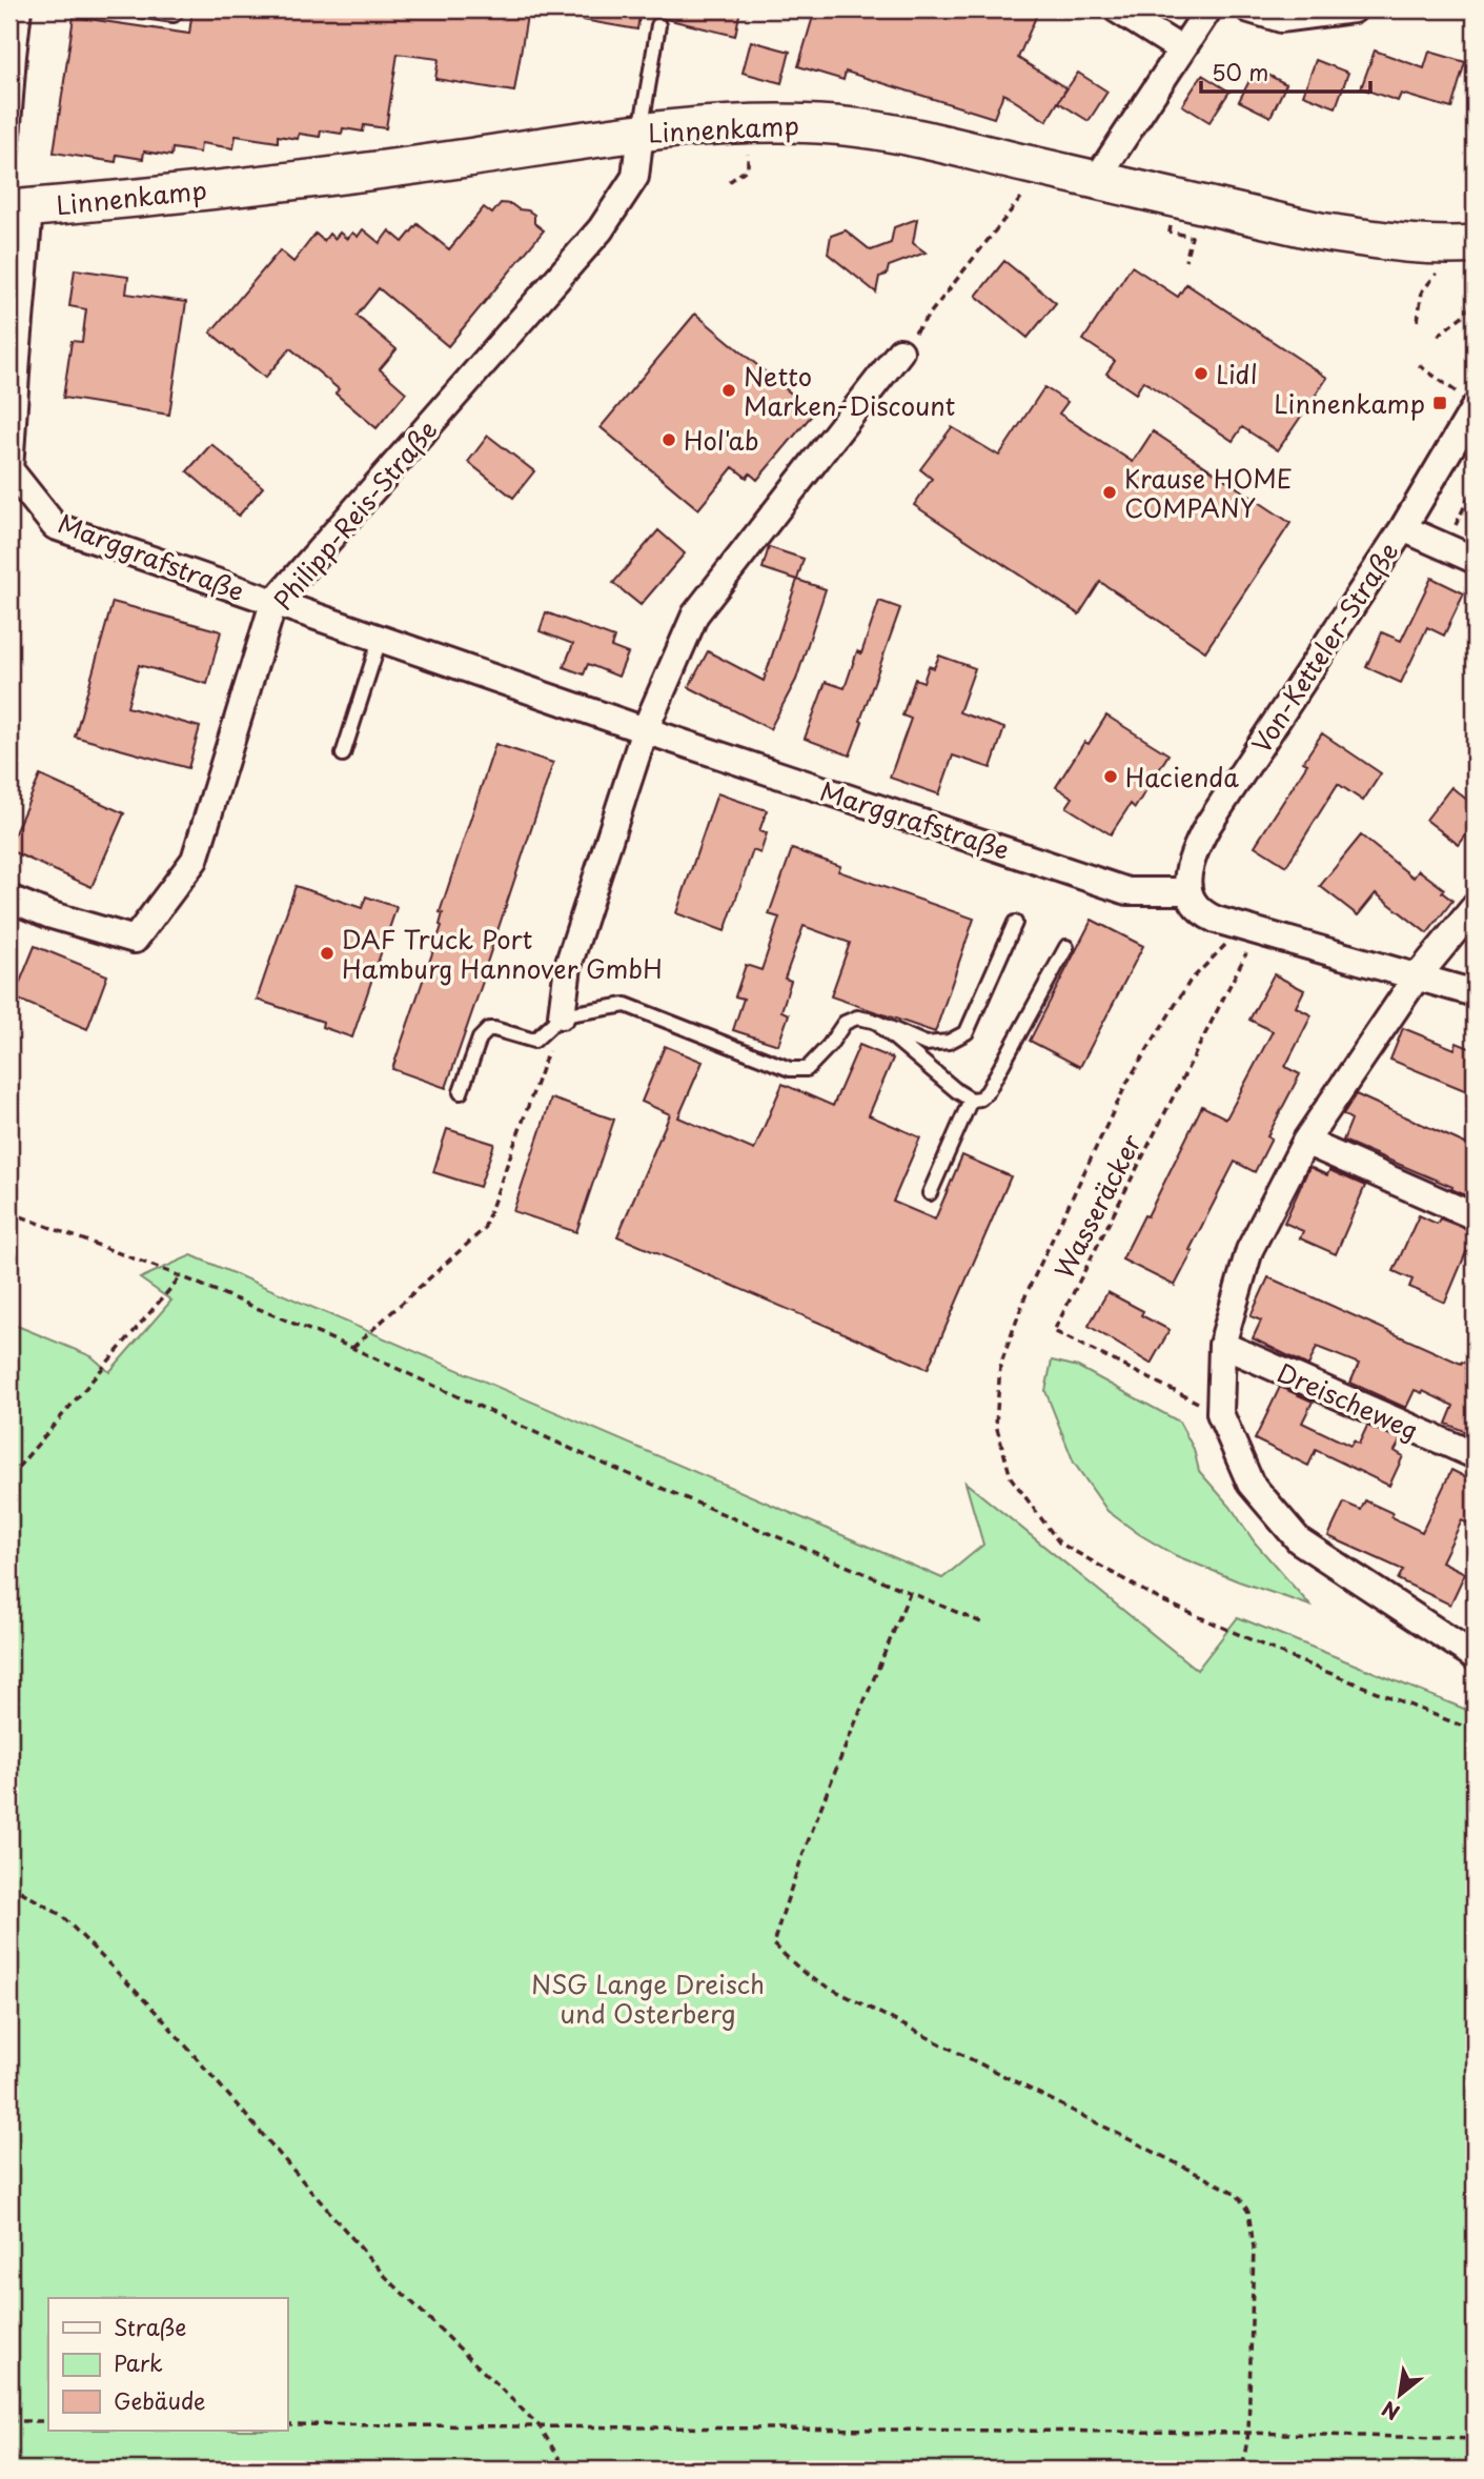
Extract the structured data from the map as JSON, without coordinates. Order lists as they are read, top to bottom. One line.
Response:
{"streets":{"main road":["Linnenkamp"],"street":["Philipp-Reis-Straße","Marggrafstraße","Von-Ketteler-Straße","Dreischeweg"],"path":["Wasseräcker"]},"crossings":[["Linnenkamp","Philipp-Reis-Straße"],["Linnenkamp","Marggrafstraße"],["Philipp-Reis-Straße","Marggrafstraße"],["Marggrafstraße","Von-Ketteler-Straße"]],"parks":["NSG Lange Dreisch und Osterberg"],"places":{"other":["Lidl","Netto Marken-Discount","Hol'ab","Krause HOME COMPANY","Hacienda","DAF Truck Port Hamburg Hannover GmbH"],"transit":["Linnenkamp"]},"legend":["Straße","Park","Gebäude"],"scale_bar":"50 m","north":"bottom left"}
